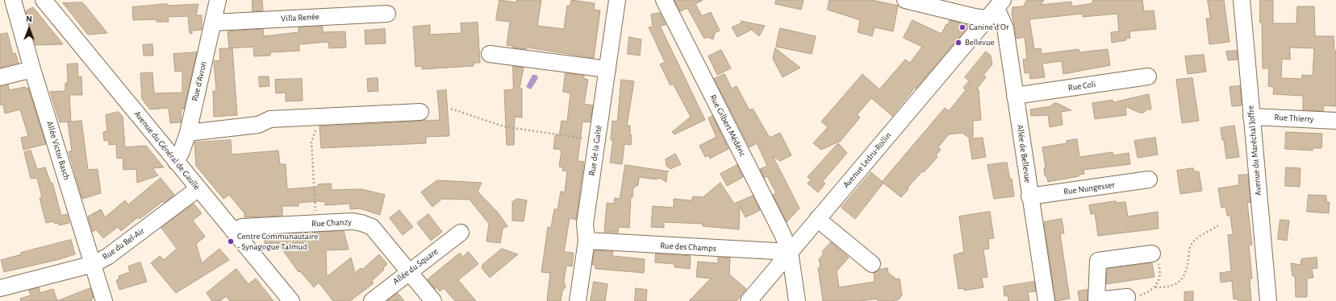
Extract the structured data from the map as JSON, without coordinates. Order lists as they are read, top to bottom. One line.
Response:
{"streets":{"street":["Villa Renée","Rue d'Avron","Rue Coli","Rue Thierry","Rue Gilbert Médéric","Allée Victor Basch","Avenue du Général de Gaulle","Rue de la Gaîté","Avenue du Maréchal Joffre","Allée de Bellevue","Avenue Ledru-Rollin","Rue Nungesser","Rue Chanzy","Rue du Bel-Air","Rue des Champs","Allée du Square"]},"crossings":[["Villa Renée","Rue d'Avron"],["Rue d'Avron","Avenue du Général de Gaulle"],["Rue Coli","Allée de Bellevue"],["Rue Thierry","Avenue du Maréchal Joffre"],["Rue Gilbert Médéric","Avenue Ledru-Rollin"],["Rue Gilbert Médéric","Rue des Champs"],["Allée Victor Basch","Rue du Bel-Air"],["Avenue du Général de Gaulle","Rue Chanzy"],["Avenue du Général de Gaulle","Rue du Bel-Air"],["Rue de la Gaîté","Rue des Champs"],["Allée de Bellevue","Avenue Ledru-Rollin"],["Allée de Bellevue","Rue Nungesser"],["Avenue Ledru-Rollin","Rue des Champs"],["Rue Chanzy","Allée du Square"]],"places":["Canine d'Or","Bellevue","Centre Communautaire - Synagogue Talmud"],"north":"top"}
